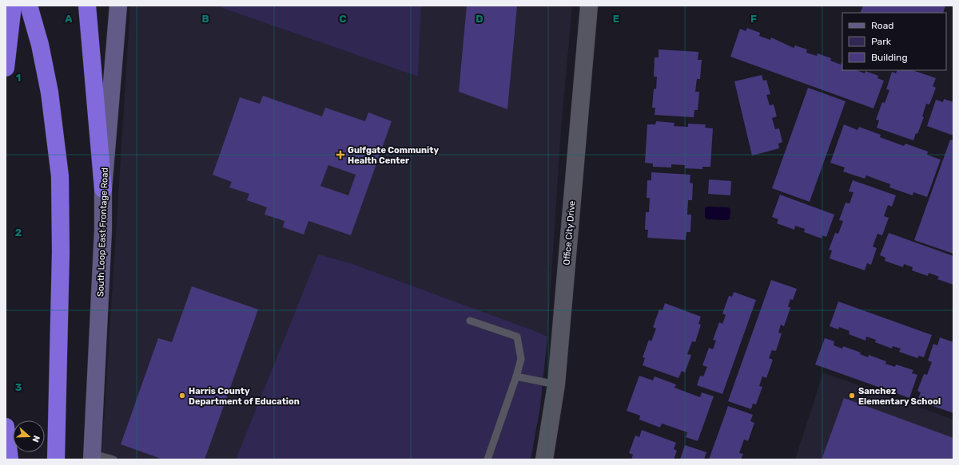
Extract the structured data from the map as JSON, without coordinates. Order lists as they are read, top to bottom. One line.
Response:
{"streets":{"main road":["South Loop East Frontage Road"],"street":["Office City Drive"]},"places":{"health":["Gulfgate Community Health Center"],"other":["Harris County Department of Education","Sanchez Elementary School"]},"legend":["Road","Park","Building"],"north":"right","grid":{"columns":["A","B","C","D","E","F"],"rows":["1","2","3"]}}
